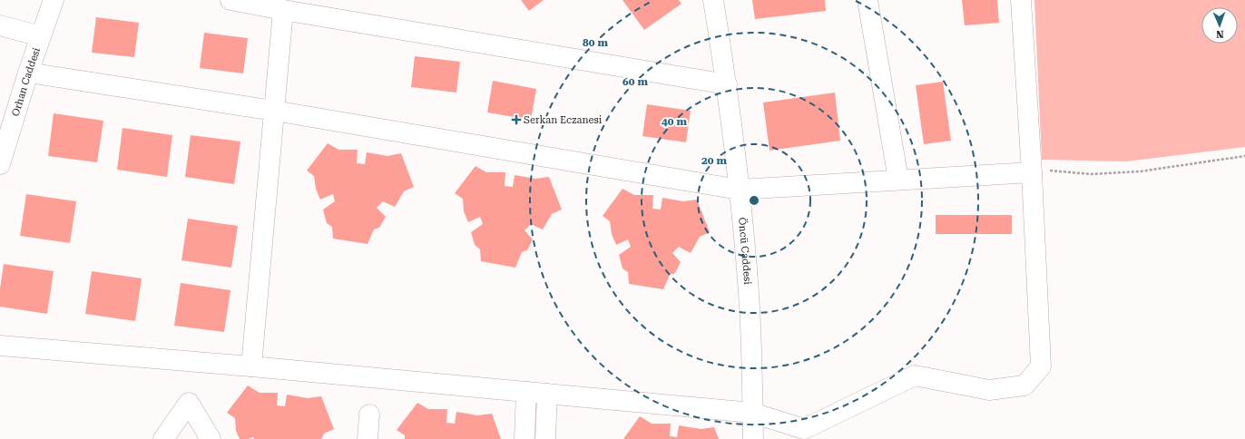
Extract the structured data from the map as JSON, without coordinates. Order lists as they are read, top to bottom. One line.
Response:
{"streets":{"street":["Orhan Caddesi","Öncü Caddesi"]},"places":{"health":["Serkan Eczanesi"]},"north":"bottom","rings":["80 m","60 m","40 m","20 m"]}
